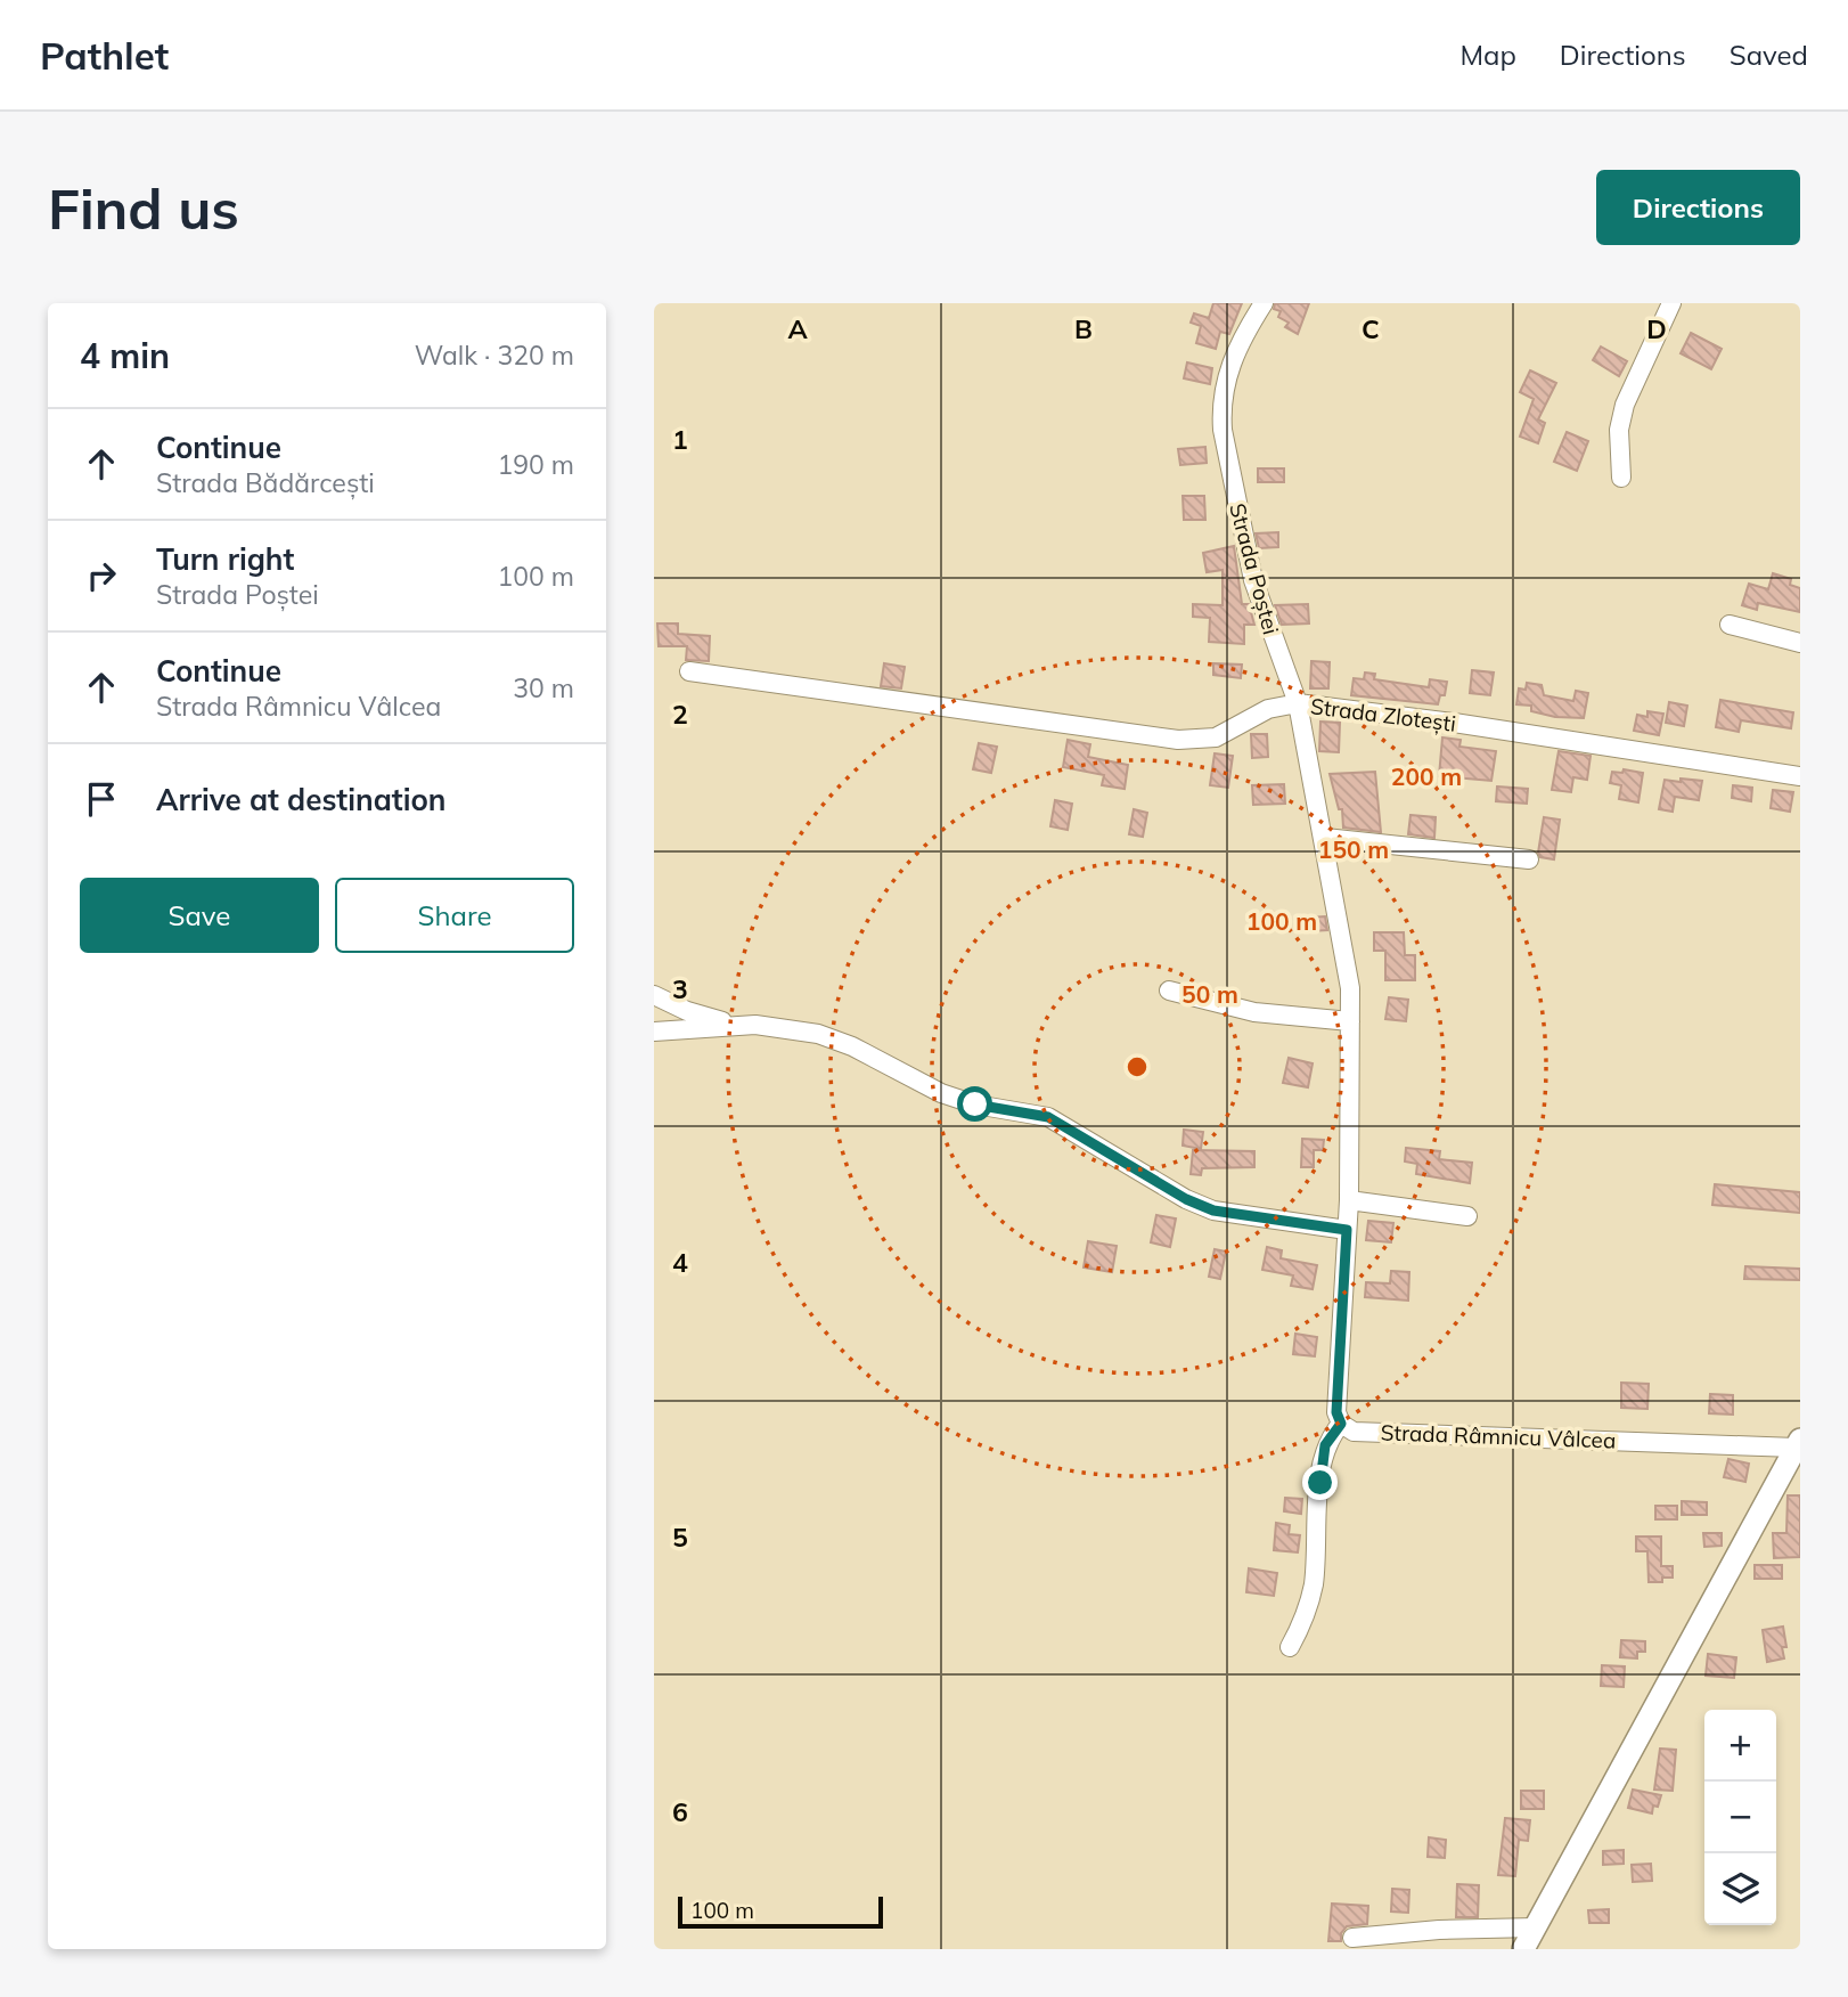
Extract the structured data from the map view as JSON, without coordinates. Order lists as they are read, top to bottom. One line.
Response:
{"streets":{"main road":["Strada Râmnicu Vâlcea"],"street":["Strada Poștei","Strada Zlotești"]},"crossings":[["Strada Poștei","Strada Zlotești"],["Strada Poștei","Strada Râmnicu Vâlcea"]],"scale_bar":"100 m","page":{"header":"Pathlet","nav":["Map","Directions","Saved"],"buttons":["Directions",["Save","Share"]],"title":"Find us","heading":["4 min","Walk · 320 m"],"list":[["Continue","Strada Bădărcești","190 m"],["Turn right","Strada Poștei","100 m"],["Continue","Strada Râmnicu Vâlcea","30 m"],"Arrive at destination"],"map_buttons":["+","−"],"scale":"100 m"},"grid":{"columns":["A","B","C","D"],"rows":["1","2","3","4","5","6"]},"rings":["200 m","150 m","100 m","50 m"]}
